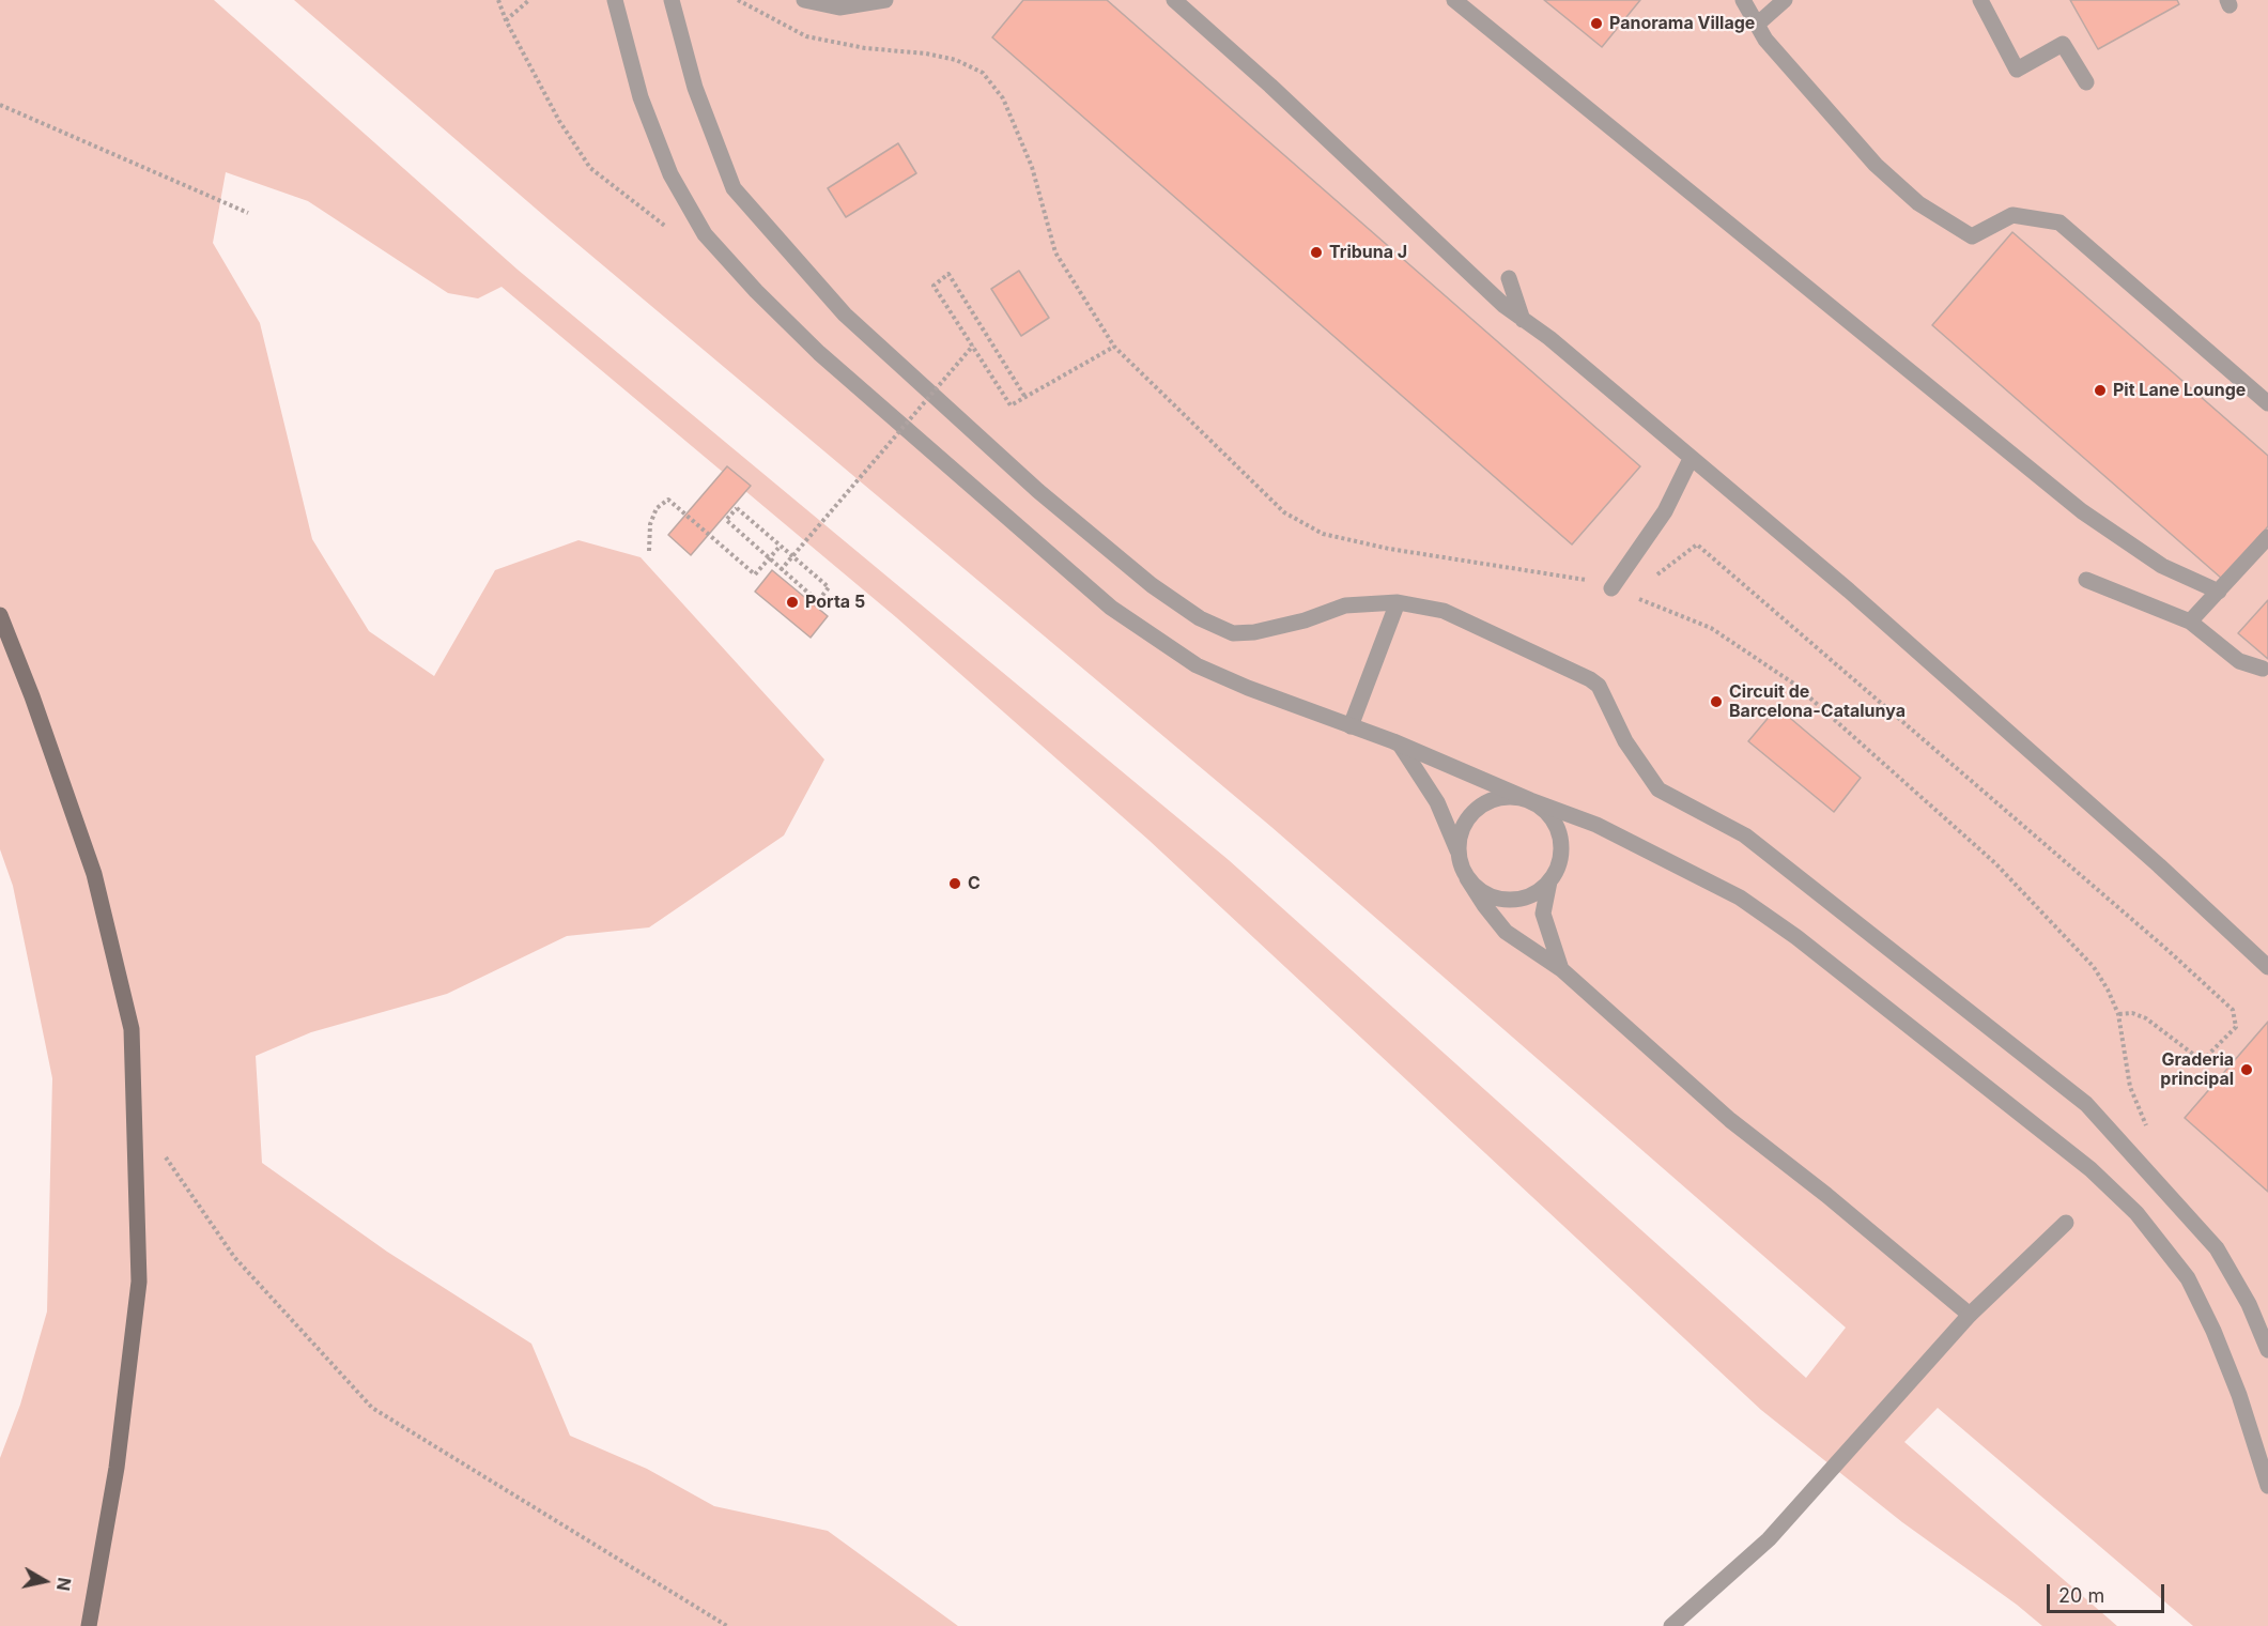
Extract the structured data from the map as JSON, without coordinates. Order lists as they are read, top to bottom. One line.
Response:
{"places":["Panorama Village","Tribuna J","Pit Lane Lounge","Porta 5","Circuit de Barcelona-Catalunya","C","Graderia principal"],"scale_bar":"20 m","north":"right"}
